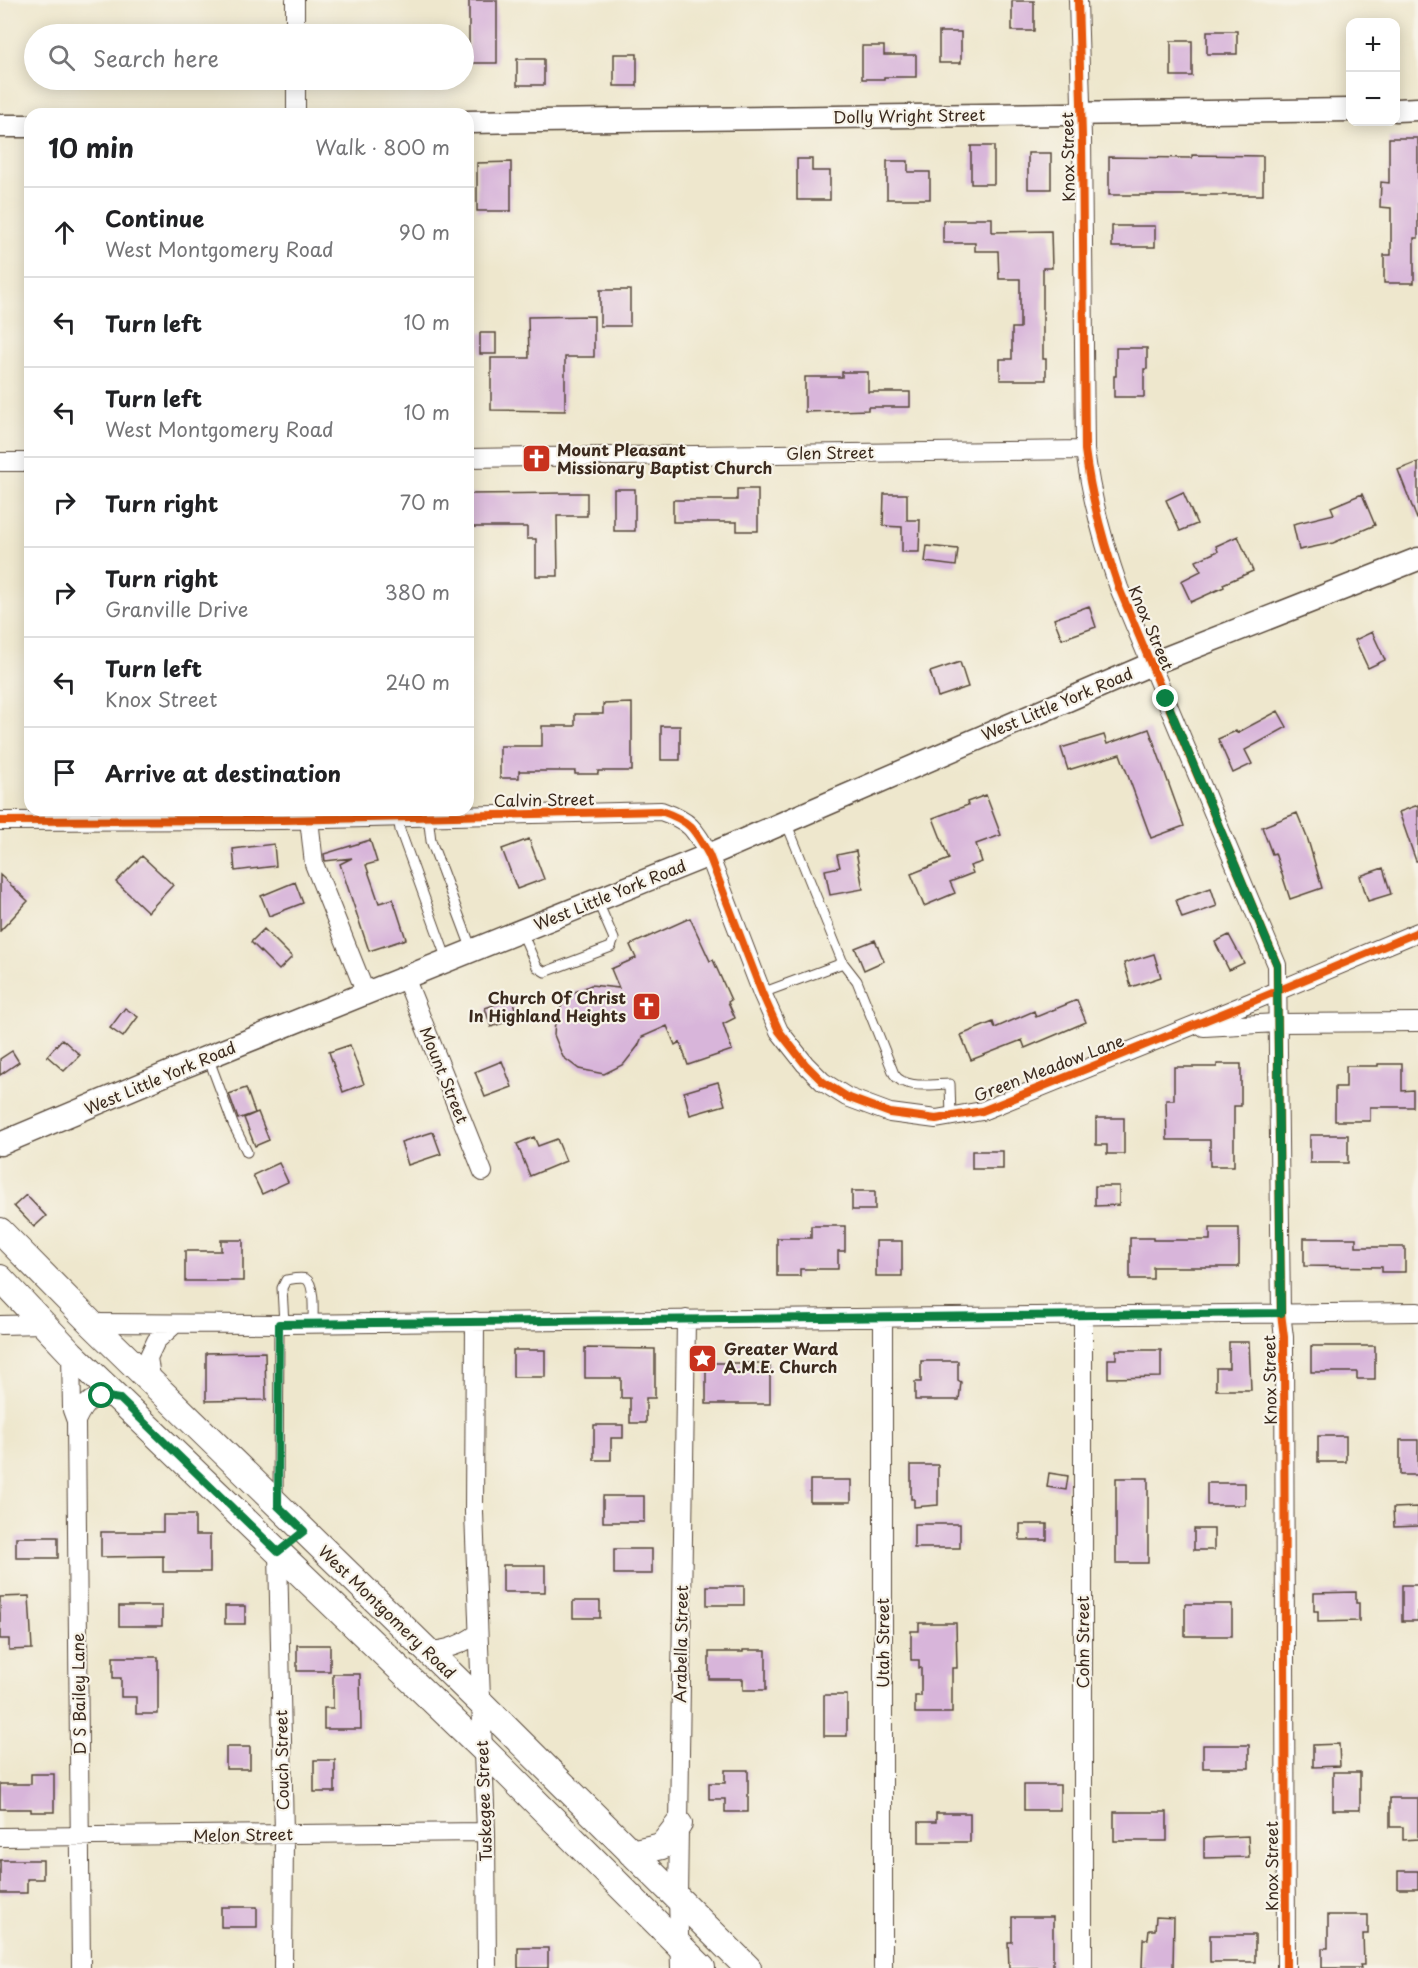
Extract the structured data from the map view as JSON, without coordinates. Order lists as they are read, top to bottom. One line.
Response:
{"streets":{"main road":["West Montgomery Road"],"street":["Dolly Wright Street","Knox Street","Glen Street","West Little York Road","Calvin Street","Green Meadow Lane","Mount Street","Cohn Street","Utah Street","Arabella Street","D S Bailey Lane","Couch Street","Tuskegee Street","Melon Street"]},"crossings":[["Dolly Wright Street","Knox Street"],["Knox Street","Glen Street"],["Knox Street","West Little York Road"],["Knox Street","Green Meadow Lane"],["West Little York Road","Calvin Street"],["West Little York Road","Green Meadow Lane"],["West Little York Road","Mount Street"],["Calvin Street","Green Meadow Lane"],["West Montgomery Road","Arabella Street"],["West Montgomery Road","D S Bailey Lane"],["West Montgomery Road","Couch Street"],["West Montgomery Road","Tuskegee Street"],["D S Bailey Lane","Melon Street"],["Couch Street","Melon Street"],["Tuskegee Street","Melon Street"]],"places":{"church":["Mount Pleasant Missionary Baptist Church","Church Of Christ In Highland Heights"],"place":["Greater Ward A.M.E. Church"]},"page":{"map_buttons":["+","−"],"search":"Search here","heading":["10 min","Walk · 800 m"],"list":[["Continue","West Montgomery Road","90 m"],["Turn left","10 m"],["Turn left","West Montgomery Road","10 m"],["Turn right","70 m"],["Turn right","Granville Drive","380 m"],["Turn left","Knox Street","240 m"],"Arrive at destination"]}}
